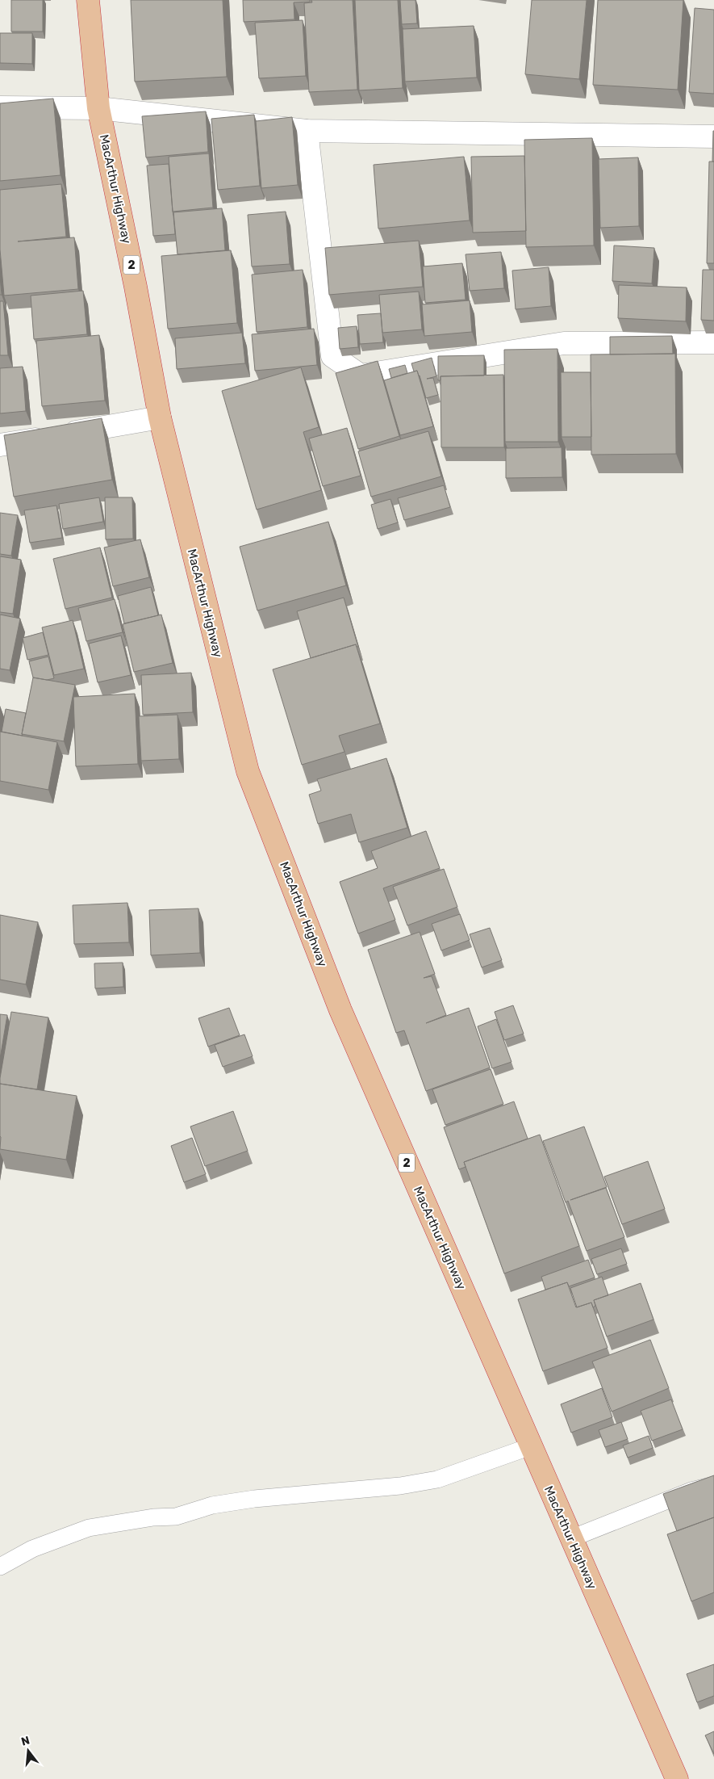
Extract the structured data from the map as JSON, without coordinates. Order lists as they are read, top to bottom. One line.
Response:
{"streets":{"highway":["MacArthur Highway","2"]},"north":"top"}
